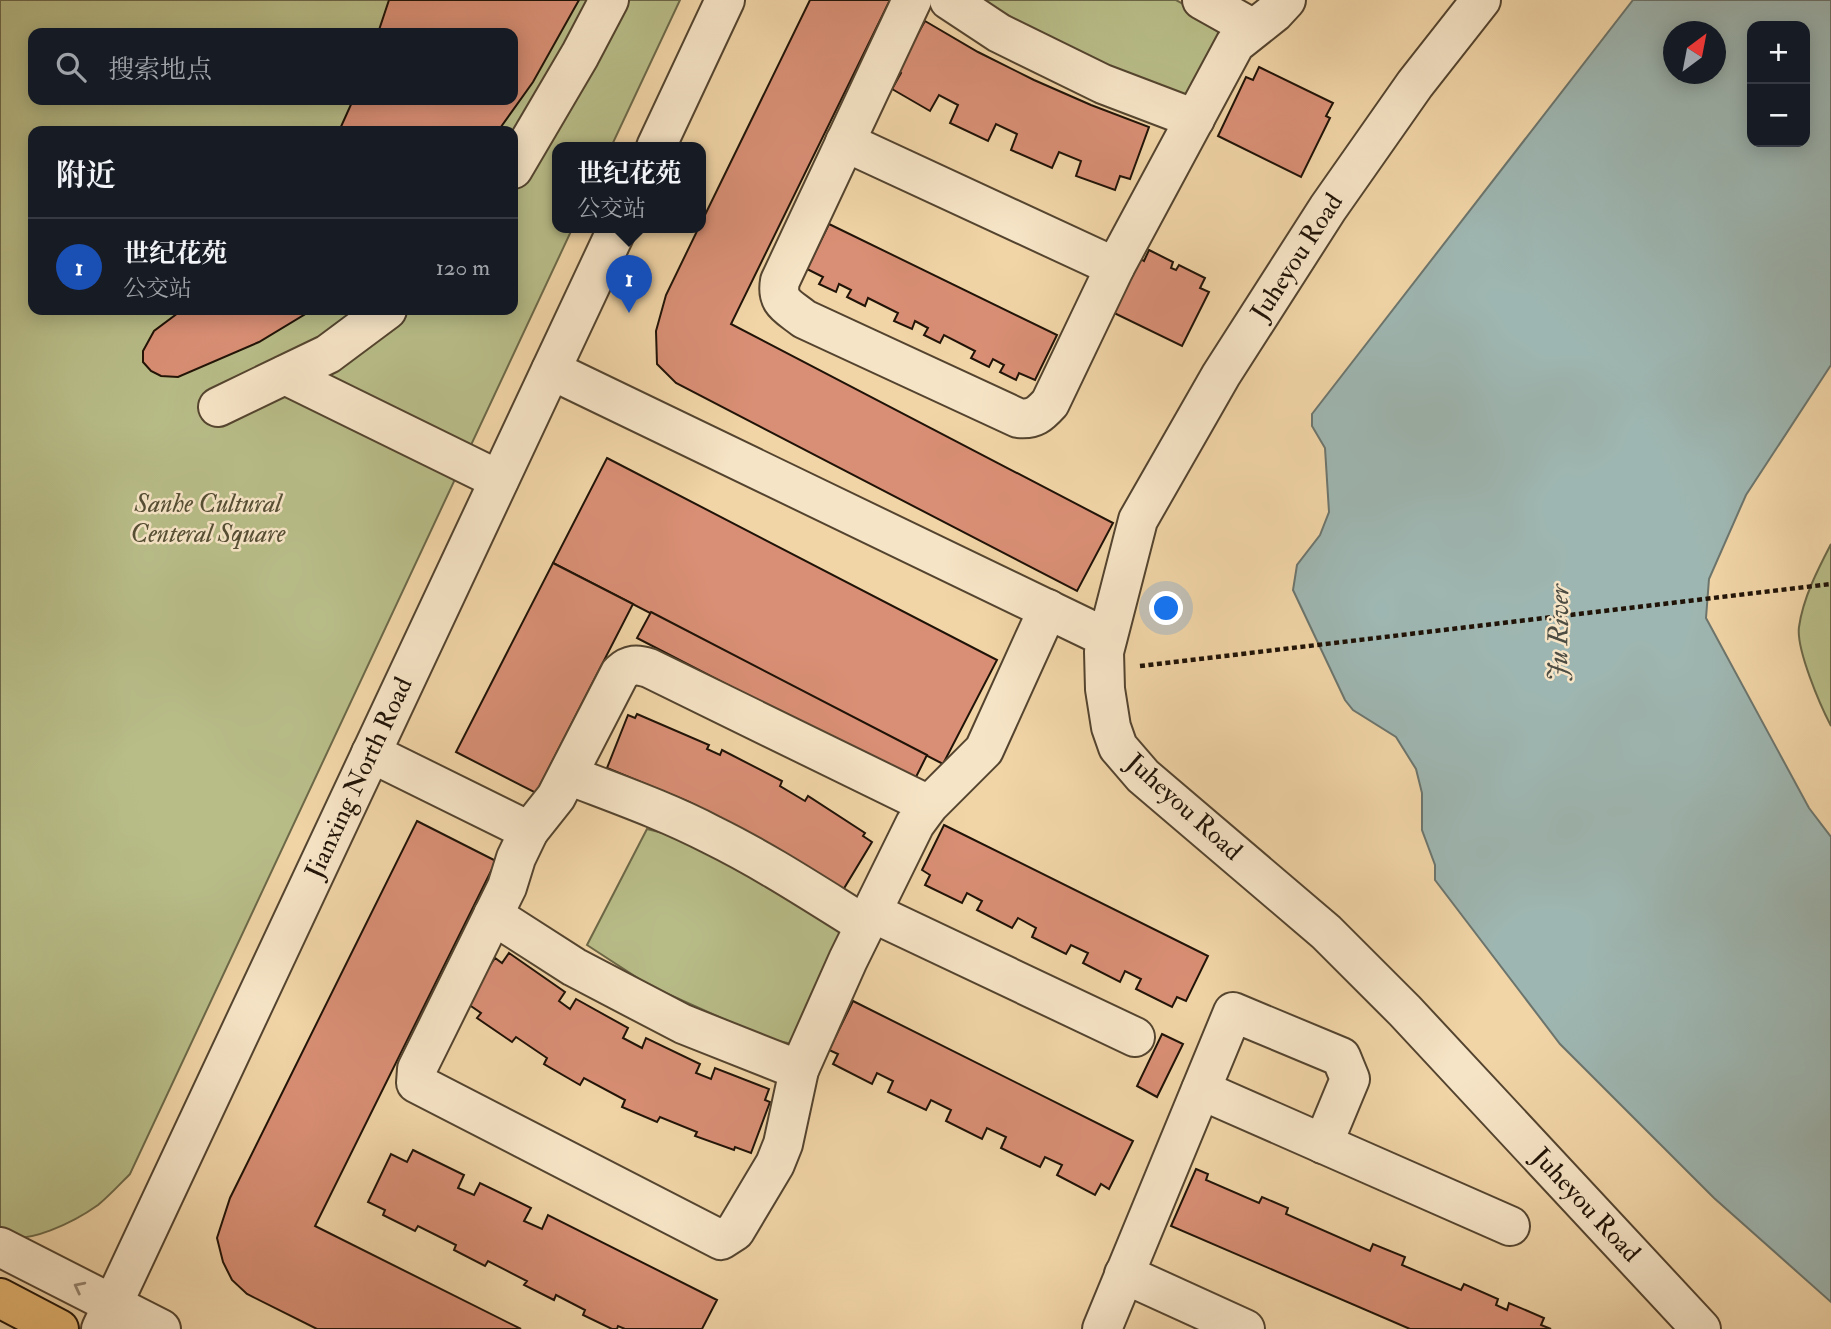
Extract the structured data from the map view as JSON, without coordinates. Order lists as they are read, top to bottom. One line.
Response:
{"streets":{"street":["Juheyou Road","Jianxing North Road"]},"water":["Ju River"],"parks":["Sanhe Cultural Centeral Square"],"north":"top right","page":{"map_buttons":["+","−"],"search":"搜索地点","heading":"附近","popup":["世纪花苑","公交站"],"list":[{"mark":"1","name":"世纪花苑","note":"公交站","value":"120 m"}],"pins":"1"}}
